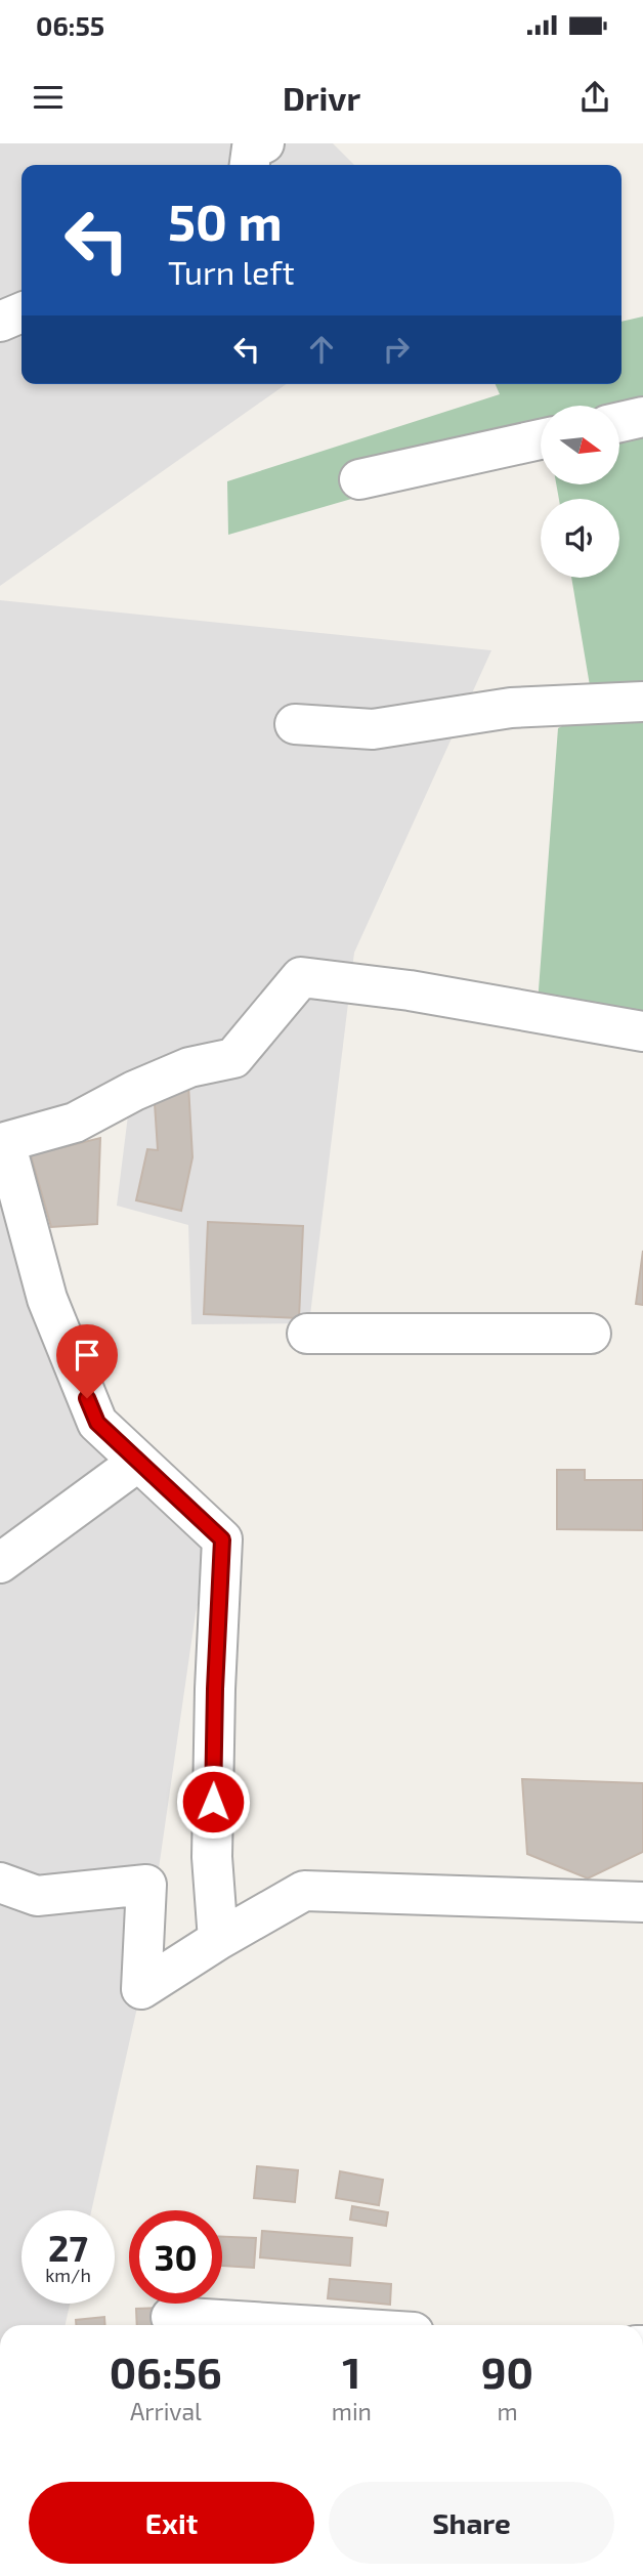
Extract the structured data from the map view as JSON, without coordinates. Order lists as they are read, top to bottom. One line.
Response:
{"north":"right","page":{"status":"06:55","header":"Drivr","turn":["50 m","Turn left"],"speed":"27 km/h","limit":"30","eta":["06:56","Arrival","1","min","90","m"],"buttons":["Exit","Share"]}}
